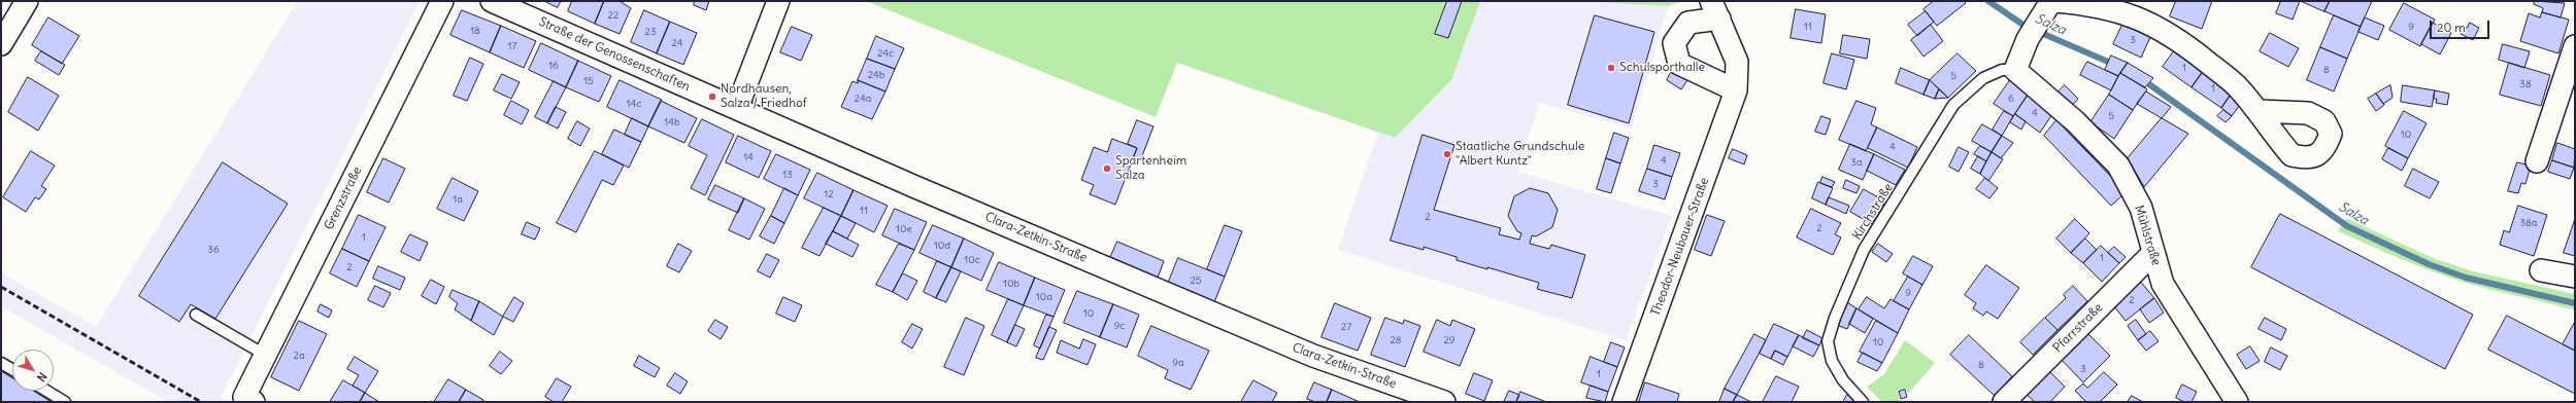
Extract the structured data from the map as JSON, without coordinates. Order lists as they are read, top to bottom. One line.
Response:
{"streets":{"street":["Straße der Genossenschaften","Grenzstraße","Mühlstraße","Clara-Zetkin-Straße","Theodor-Neubauer-Straße","Pfarrstraße"],"lane":["Kirchstraße"]},"crossings":[["Straße der Genossenschaften","Clara-Zetkin-Straße"],["Kirchstraße","Mühlstraße"],["Mühlstraße","Pfarrstraße"]],"water":["Salza"],"places":["Schulsporthalle","Nordhausen, Salza / Friedhof","Staatliche Grundschule \"Albert Kuntz\"","Spartenheim Salza"],"house_numbers":["22","11","9","18","23","3","24","17","24c","16","1","8","24b","5","15","38","1","24a","6","14c","4","5","14b","10","4","14","4","3a","13","3","12","1a","11","2","38a","2","10e","1","10d","36","1","10c","2","25","10b","9","10a","2","10","9c","27","28","29","10","2a","9a","8","3","1"],"scale_bar":"20 m","north":"bottom right"}
